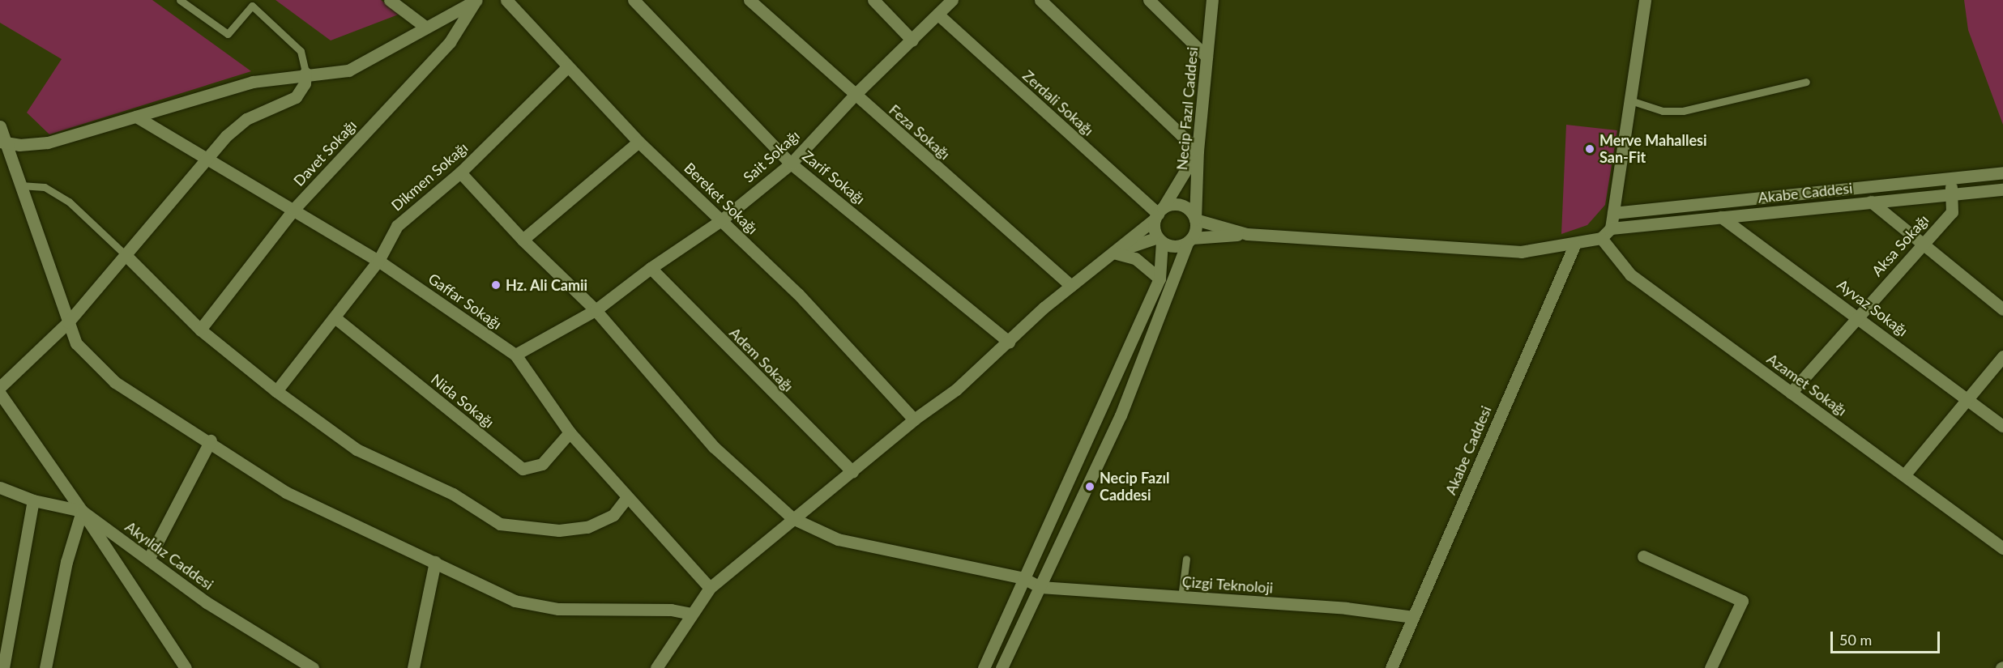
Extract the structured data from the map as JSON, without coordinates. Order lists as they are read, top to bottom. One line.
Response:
{"streets":{"street":["Zerdali Sokağı","Necip Fazıl Caddesi","Feza Sokağı","Davet Sokağı","Sait Sokağı","Dikmen Sokağı","Zarif Sokağı","Akabe Caddesi","Bereket Sokağı","Aksa Sokağı","Gaffar Sokağı","Ayvaz Sokağı","Adem Sokağı","Azamet Sokağı","Nida Sokağı","Akyıldız Caddesi","Çizgi Teknoloji"]},"crossings":[["Zerdali Sokağı","Necip Fazıl Caddesi"],["Zerdali Sokağı","Sait Sokağı"],["Feza Sokağı","Sait Sokağı"],["Davet Sokağı","Gaffar Sokağı"],["Sait Sokağı","Zarif Sokağı"],["Sait Sokağı","Bereket Sokağı"],["Sait Sokağı","Gaffar Sokağı"],["Sait Sokağı","Adem Sokağı"],["Dikmen Sokağı","Bereket Sokağı"],["Dikmen Sokağı","Gaffar Sokağı"],["Dikmen Sokağı","Nida Sokağı"],["Akabe Caddesi","Aksa Sokağı"],["Akabe Caddesi","Ayvaz Sokağı"],["Akabe Caddesi","Çizgi Teknoloji"],["Aksa Sokağı","Ayvaz Sokağı"],["Aksa Sokağı","Azamet Sokağı"],["Gaffar Sokağı","Nida Sokağı"]],"places":["Merve Mahallesi San-Fit","Hz. Ali Camii","Necip Fazıl Caddesi"],"scale_bar":"50 m"}
